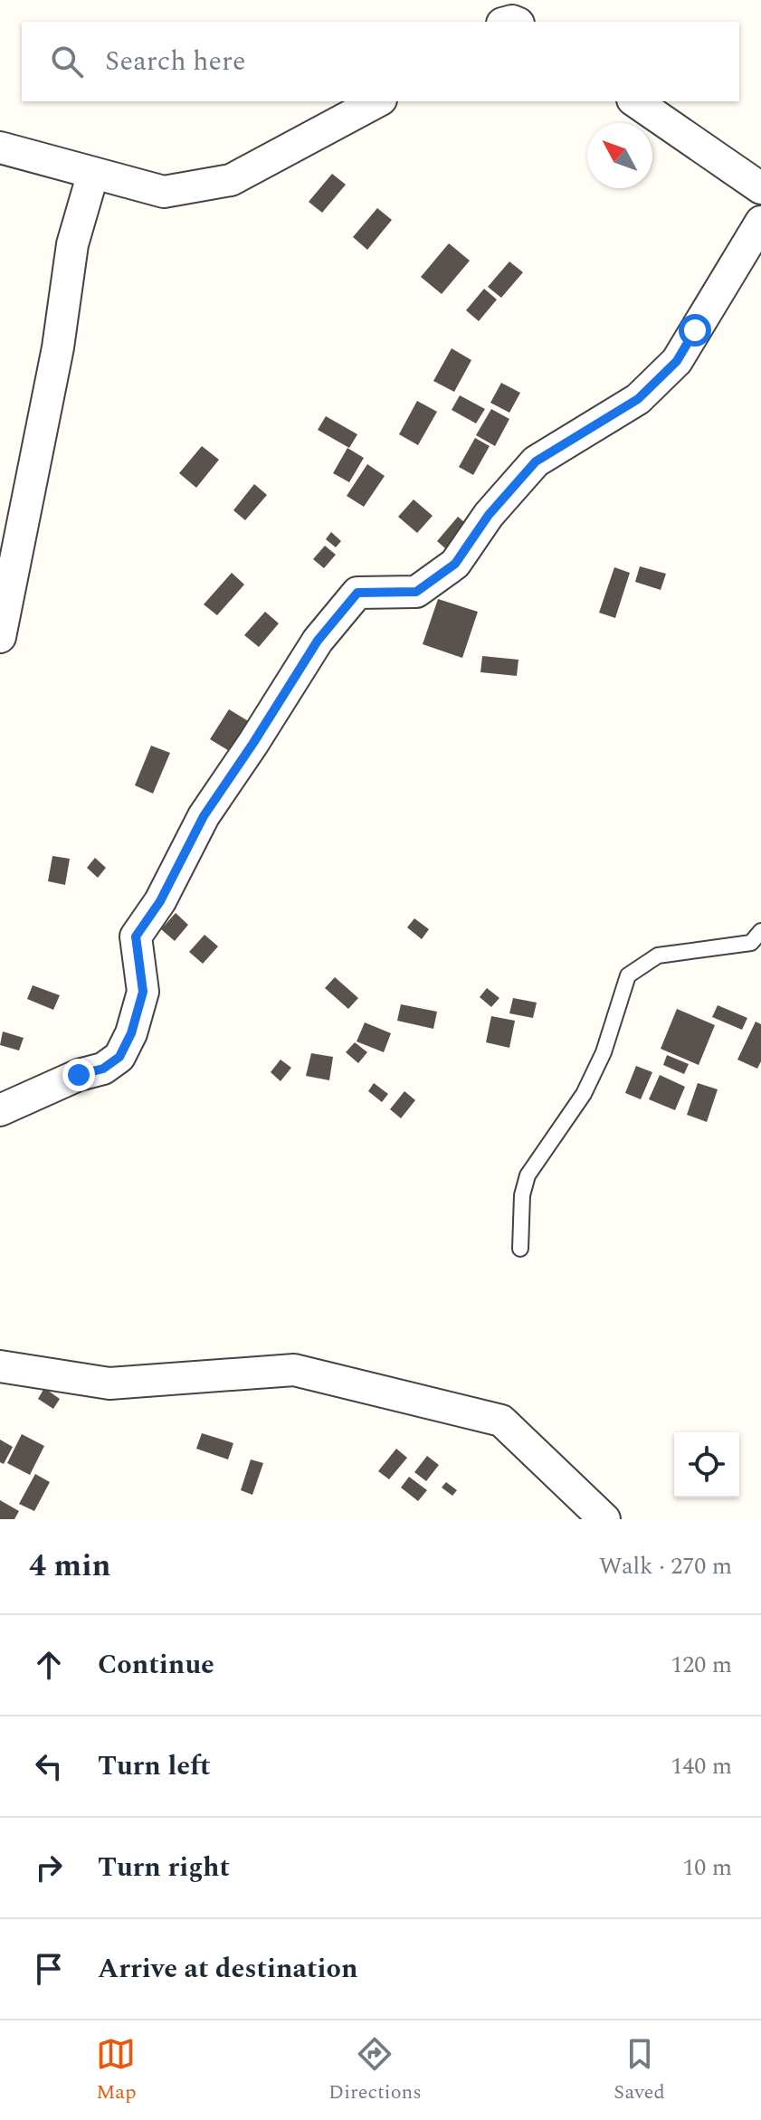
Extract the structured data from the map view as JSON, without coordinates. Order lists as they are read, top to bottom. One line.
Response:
{"north":"top left","page":{"search":"Search here","heading":["4 min","Walk · 270 m"],"list":[["Continue","120 m"],["Turn left","140 m"],["Turn right","10 m"],"Arrive at destination"],"nav":["Map","Directions","Saved"]}}
